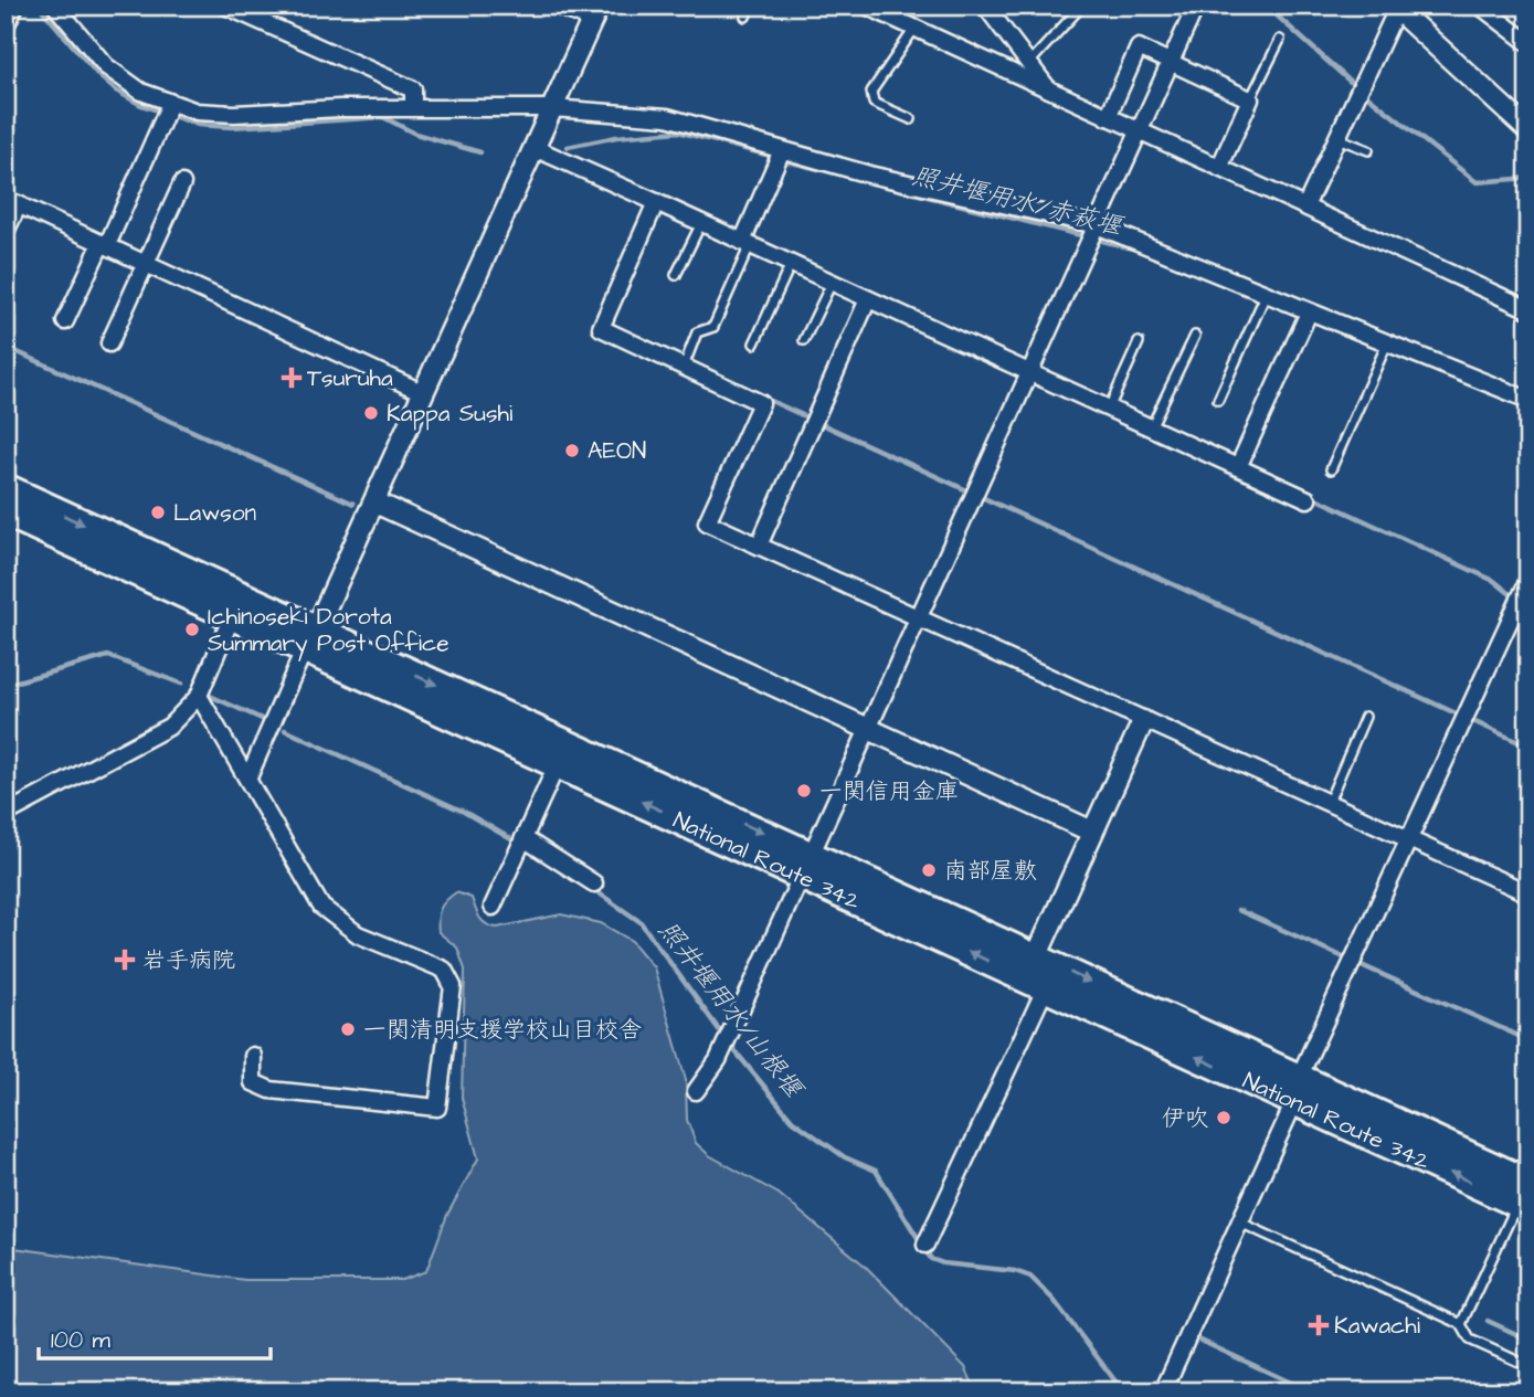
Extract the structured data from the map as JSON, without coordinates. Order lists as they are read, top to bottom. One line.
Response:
{"streets":{"highway":["National Route 342"]},"water":["照井堰用水/赤萩堰","照井堰用水/山根堰"],"places":{"health":["Tsuruha","岩手病院","Kawachi"],"other":["Kappa Sushi","AEON","Lawson","Ichinoseki Dorota Summary Post Office","一関信用金庫","南部屋敷","一関清明支援学校山目校舎","伊吹"]},"scale_bar":"100 m"}
